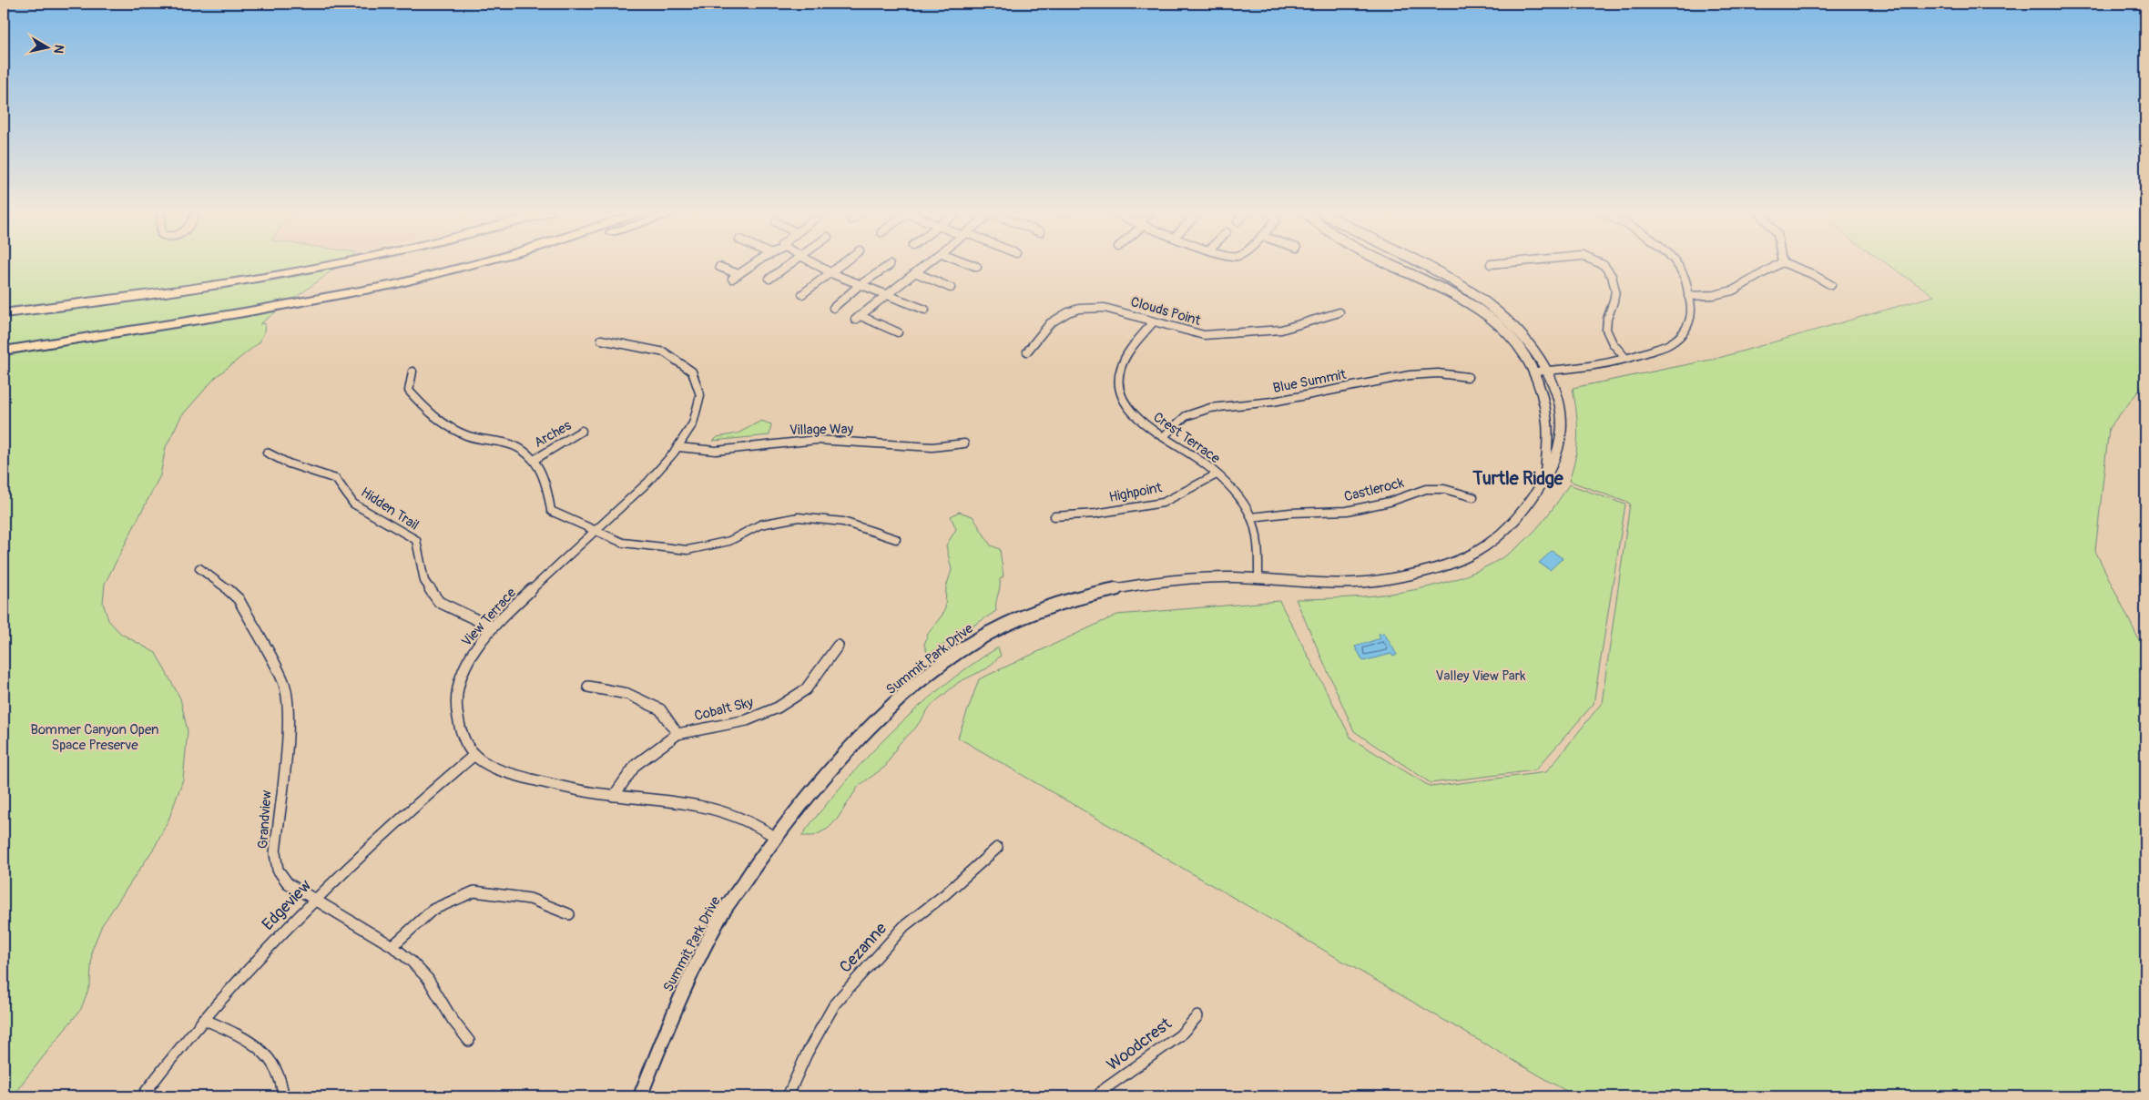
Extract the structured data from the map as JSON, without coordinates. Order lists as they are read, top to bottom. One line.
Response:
{"streets":{"street":["Clouds Point","Blue Summit","Village Way","Arches","Crest Terrace","Castlerock","Highpoint","Hidden Trail","View Terrace","Summit Park Drive","Cobalt Sky","Grandview","Edgeview","Cezanne","Woodcrest"]},"crossings":[["Clouds Point","Crest Terrace"],["Blue Summit","Crest Terrace"],["Village Way","View Terrace"],["Crest Terrace","Castlerock"],["Crest Terrace","Highpoint"],["Crest Terrace","Summit Park Drive"],["Hidden Trail","View Terrace"],["View Terrace","Edgeview"],["Grandview","Edgeview"]],"districts":["Turtle Ridge"],"parks":["Valley View Park","Bommer Canyon Open Space Preserve"],"north":"right"}
